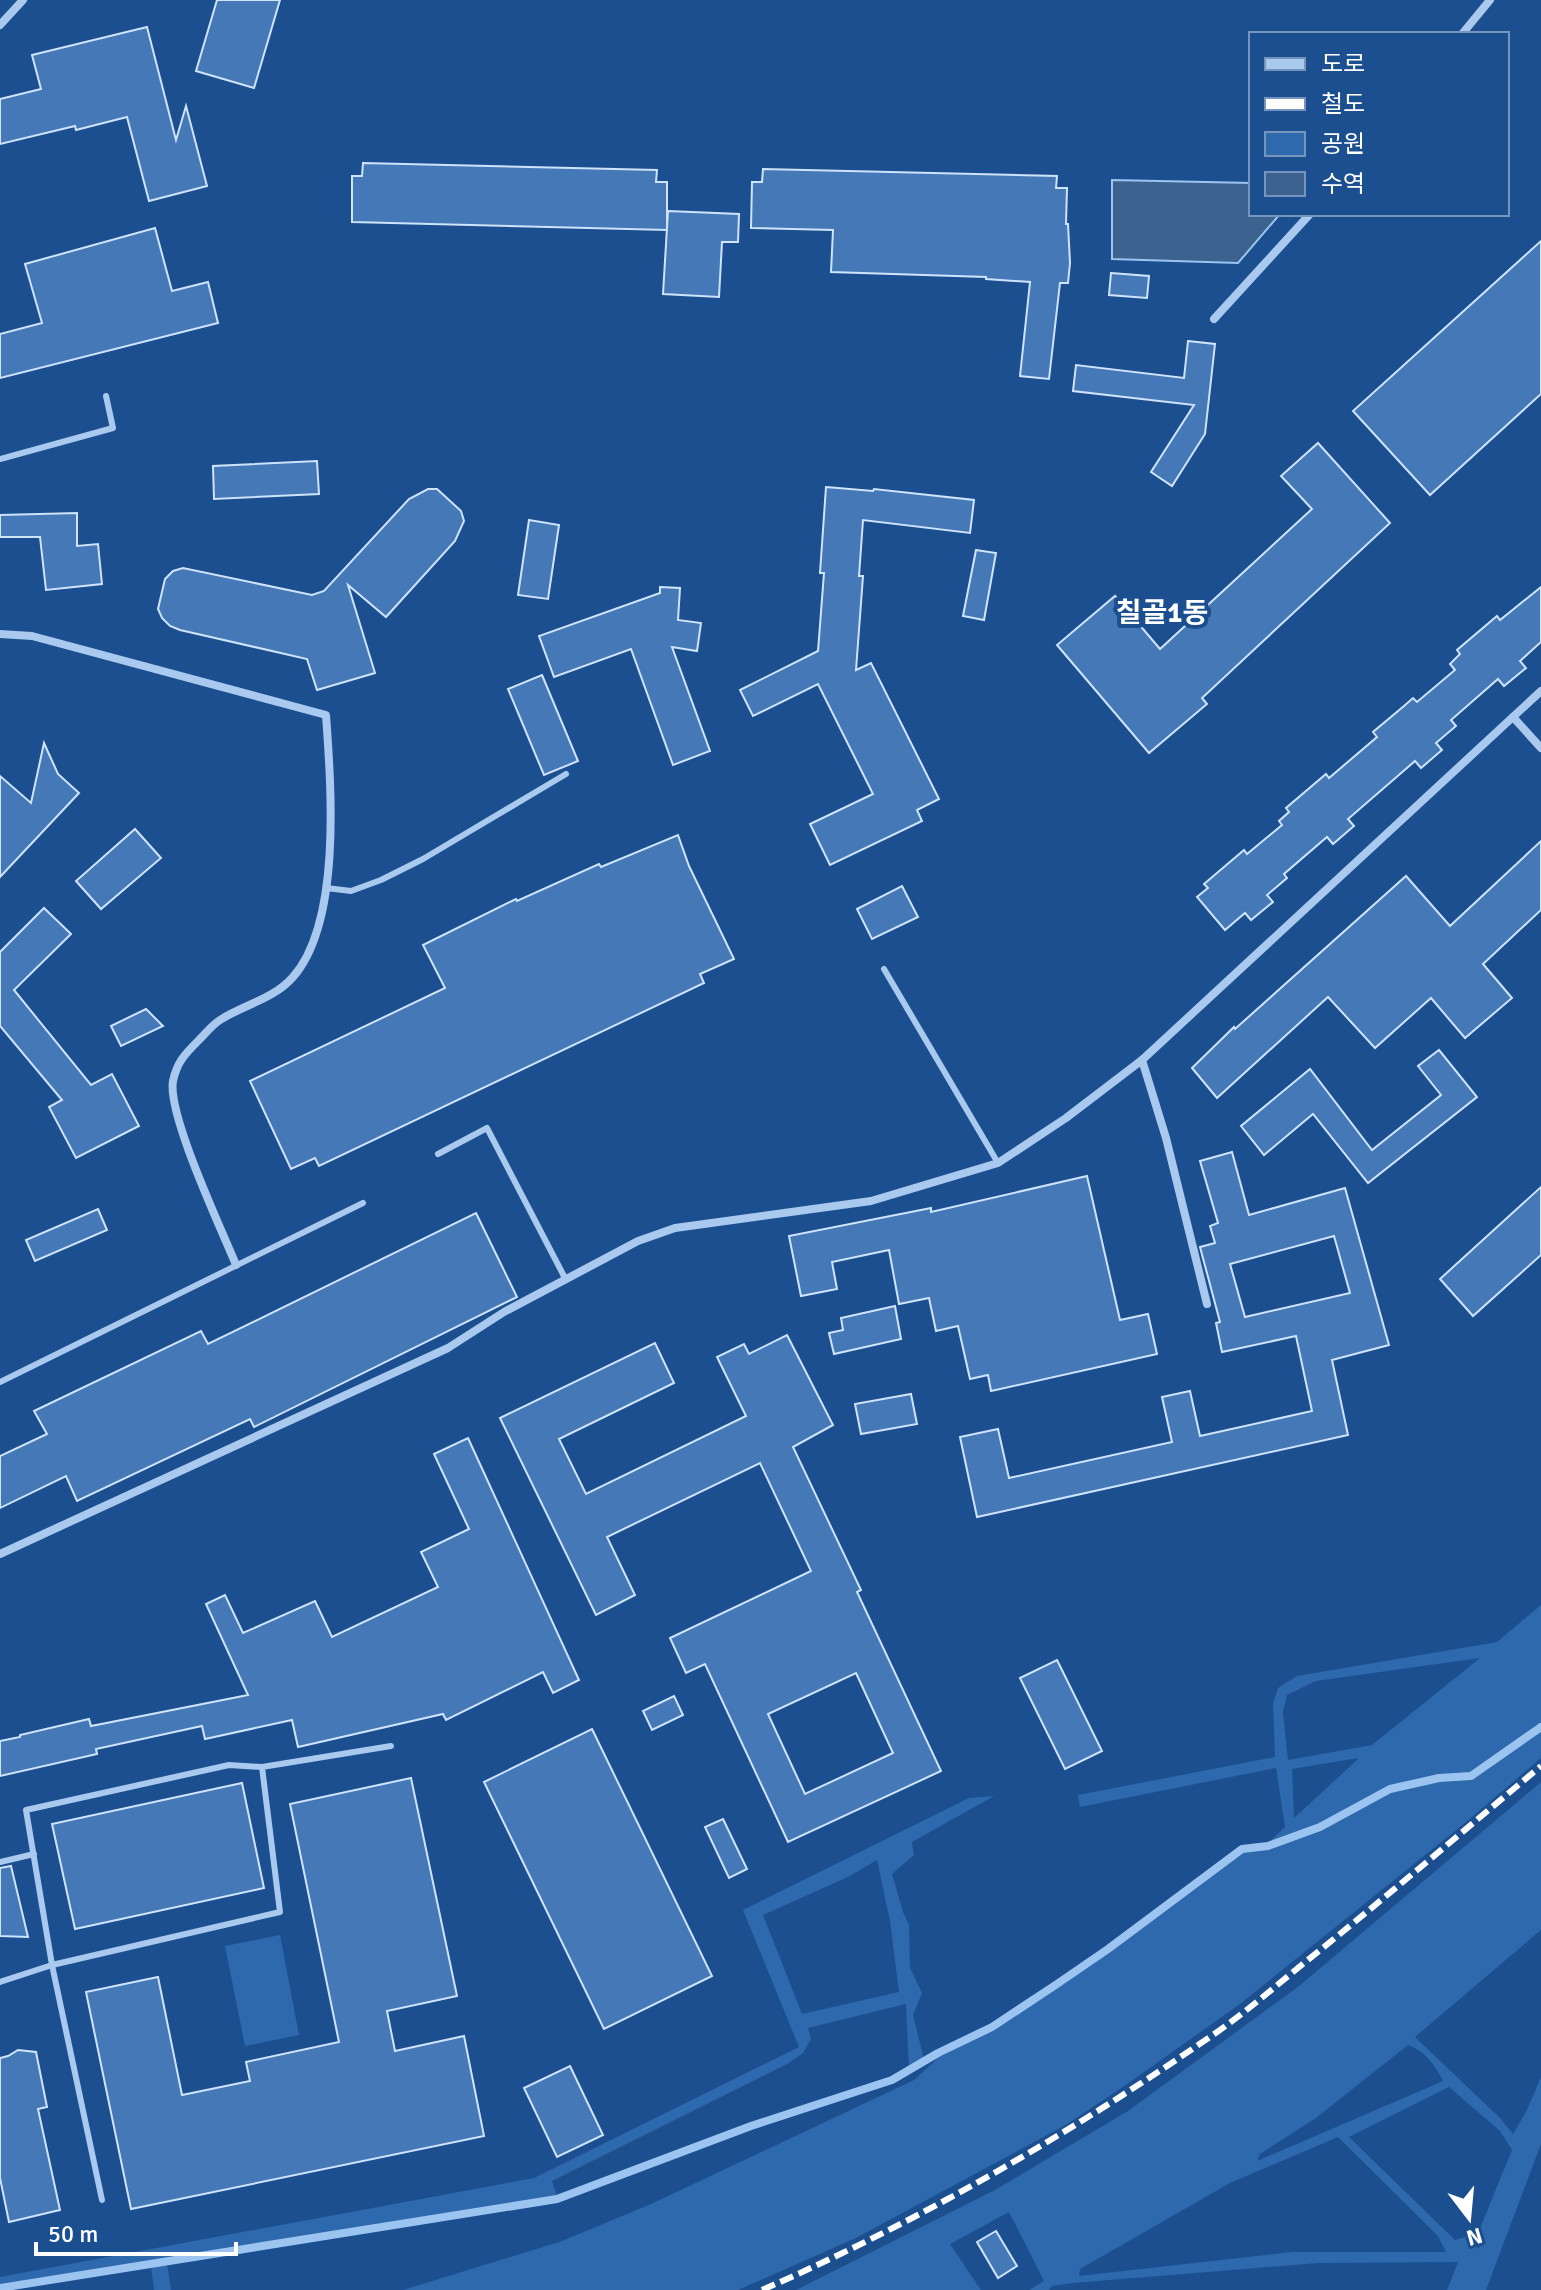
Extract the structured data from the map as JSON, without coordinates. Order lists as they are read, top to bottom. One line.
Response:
{"districts":["칠골1동"],"legend":["도로","철도","공원","수역"],"scale_bar":"50 m","north":"bottom"}
